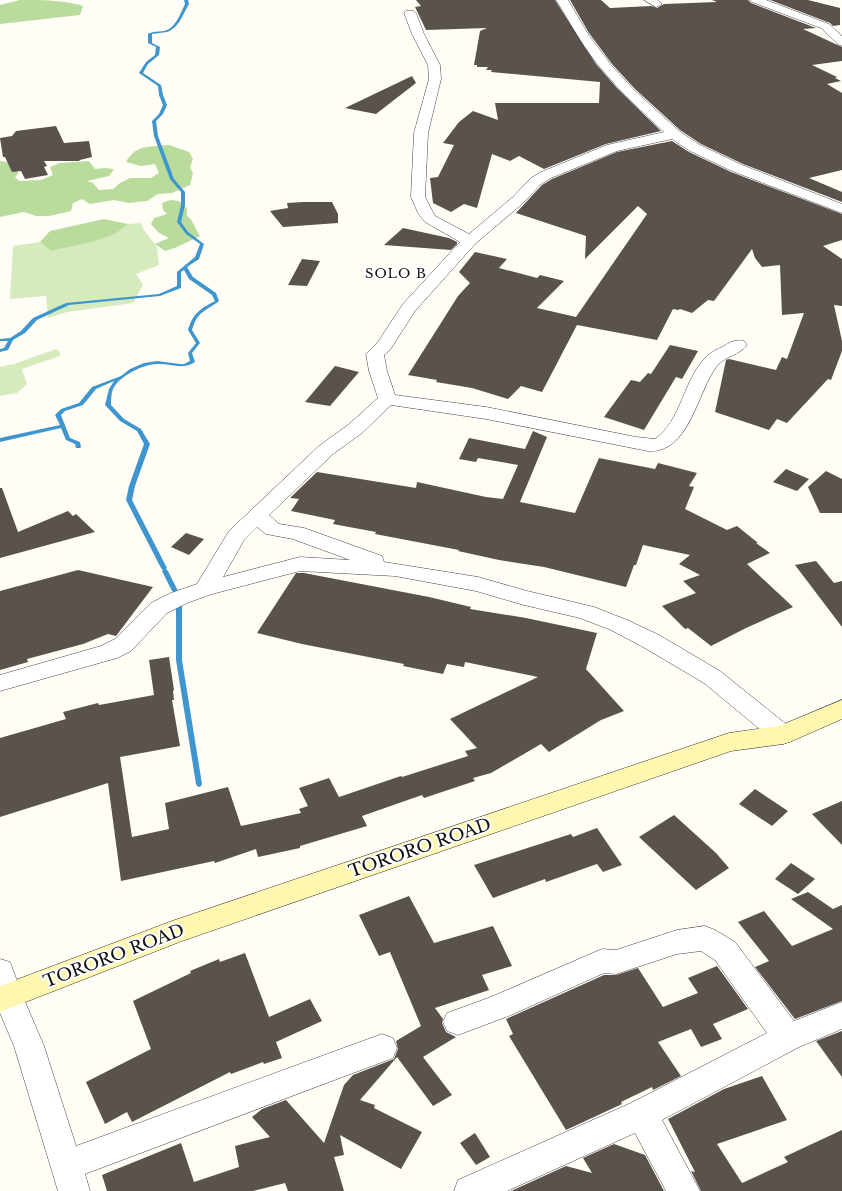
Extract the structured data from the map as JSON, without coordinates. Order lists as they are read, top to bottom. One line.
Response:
{"streets":{"main road":["TORORO ROAD"]},"districts":["SOLO B"]}
